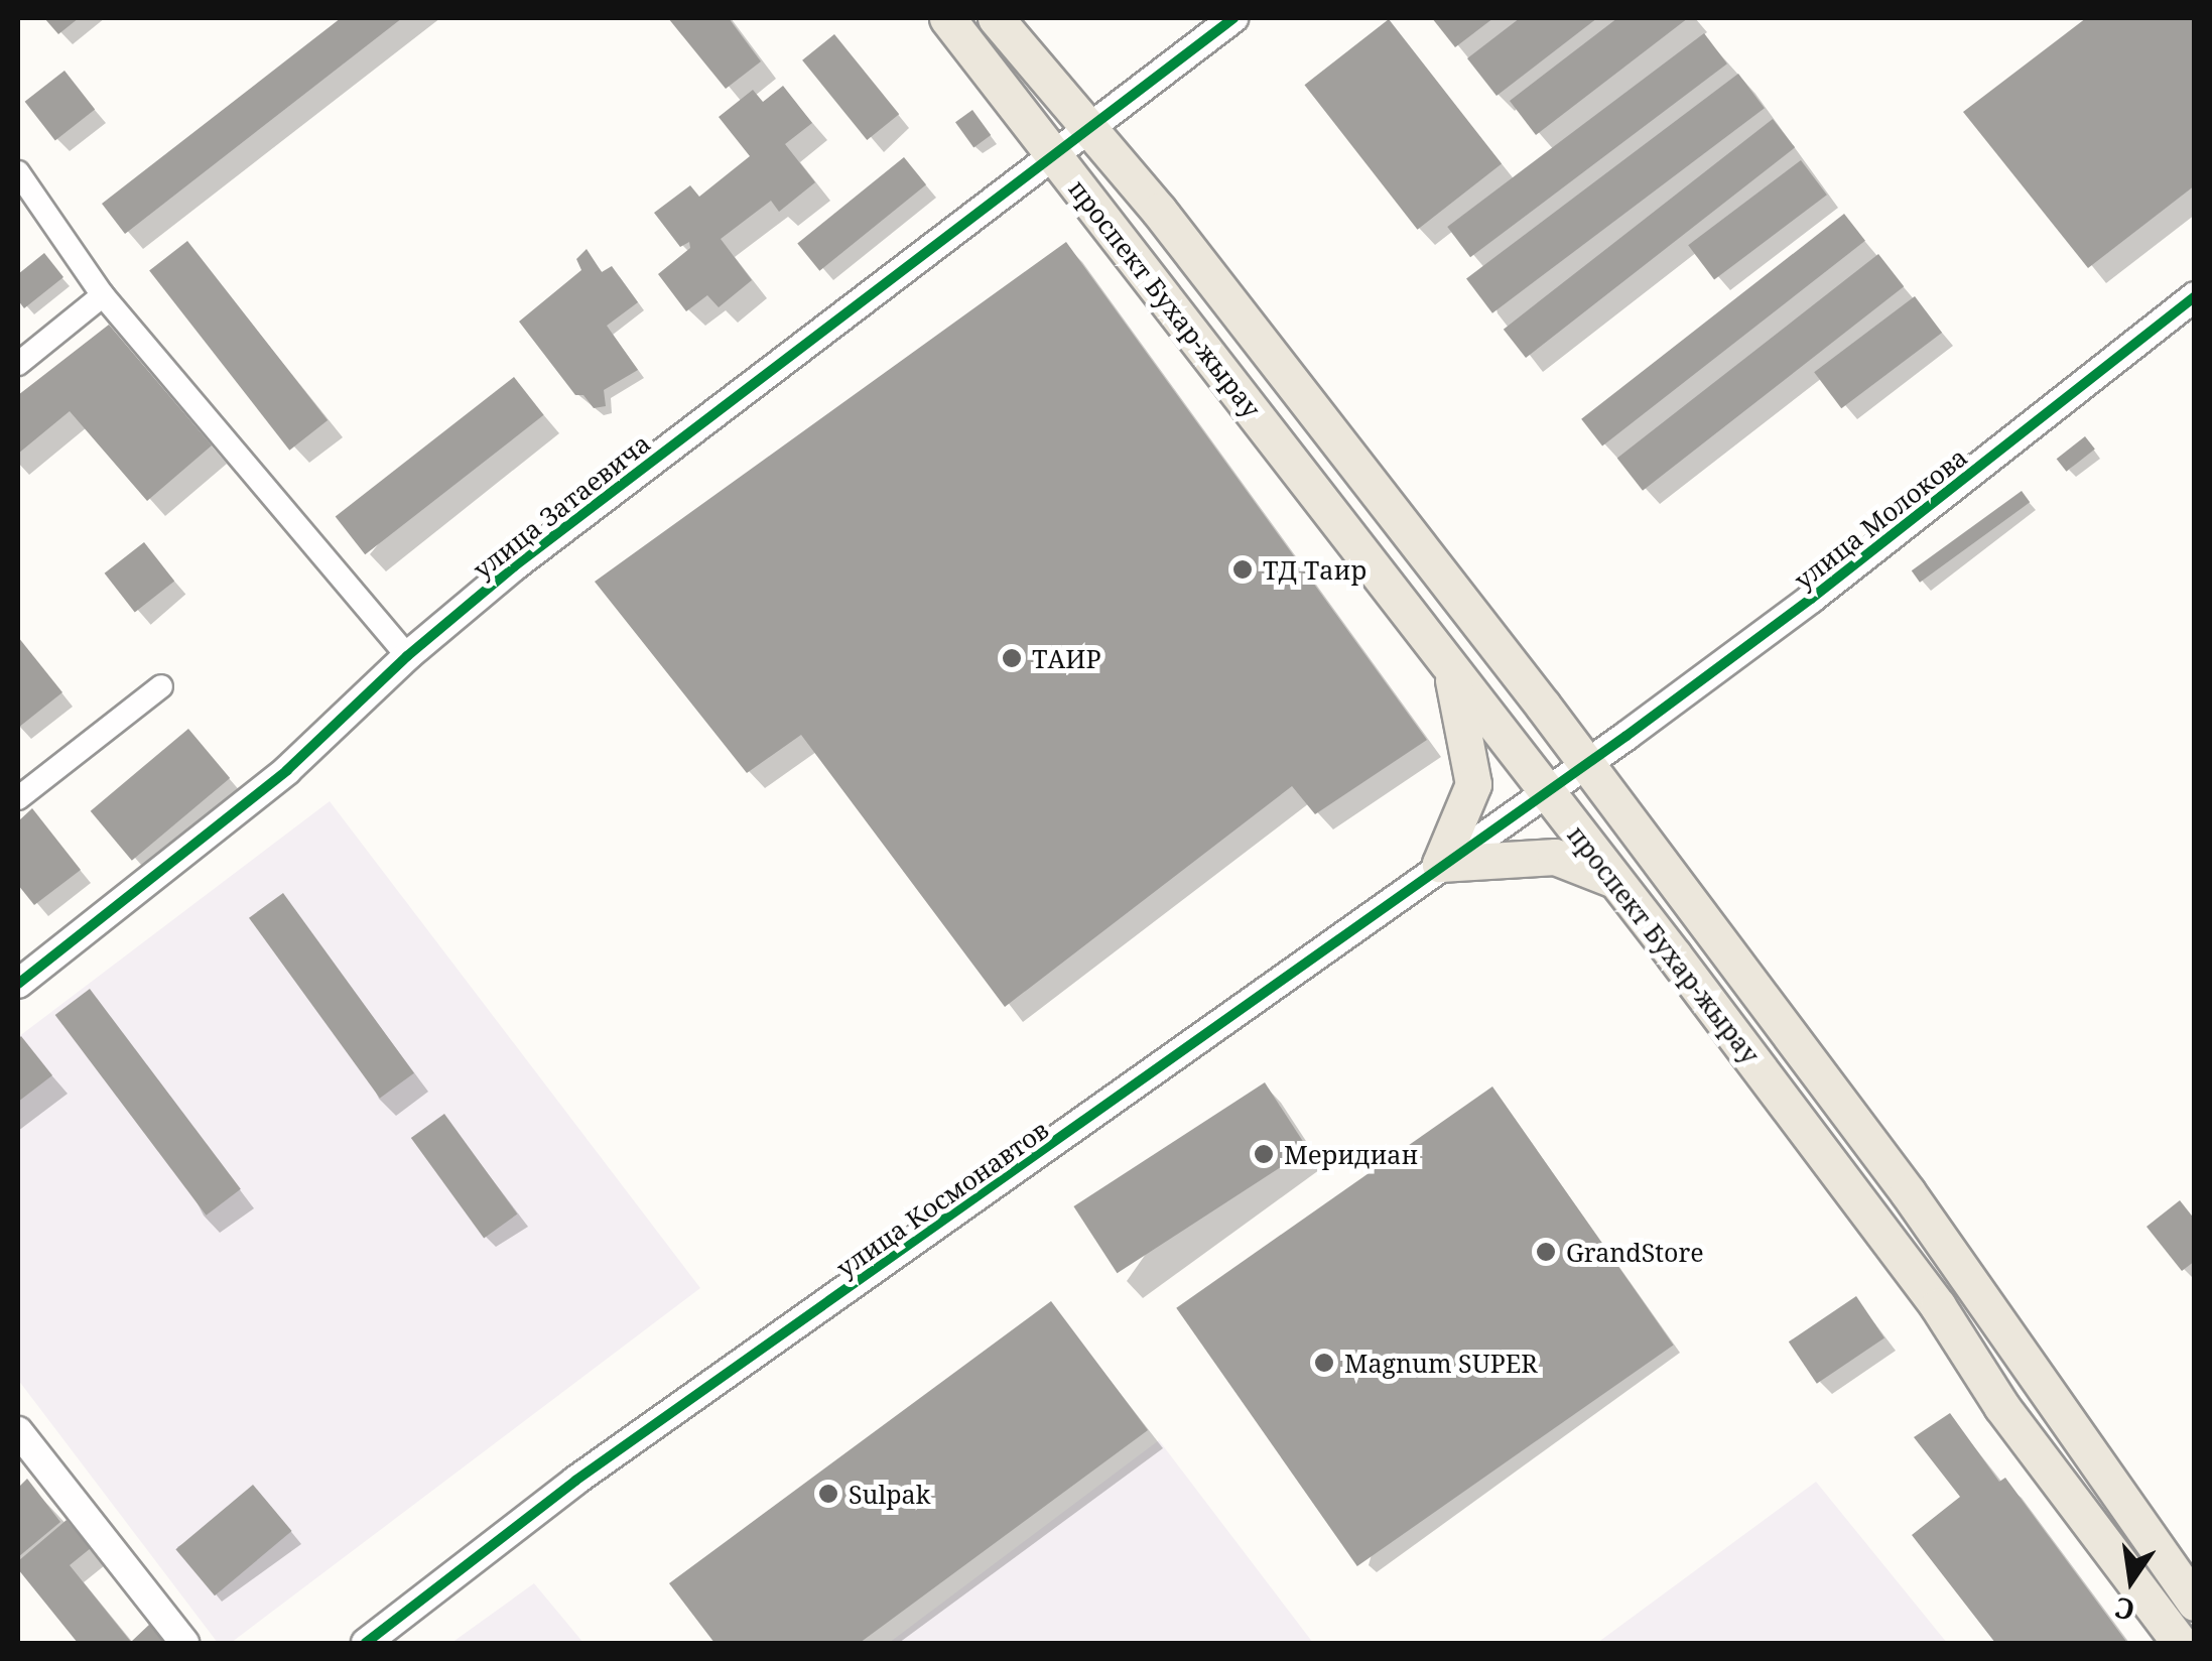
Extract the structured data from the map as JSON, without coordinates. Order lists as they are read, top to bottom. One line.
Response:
{"streets":{"main road":["проспект Бухар-жырау"],"street":["улица Затаевича","улица Молокова","улица Космонавтов"]},"crossings":[["проспект Бухар-жырау","улица Затаевича"],["проспект Бухар-жырау","улица Молокова"],["проспект Бухар-жырау","улица Космонавтов"],["улица Молокова","улица Космонавтов"]],"places":["ТД Таир","ТАИР","Меридиан","GrandStore","Magnum SUPER","Sulpak"],"north":"bottom"}
